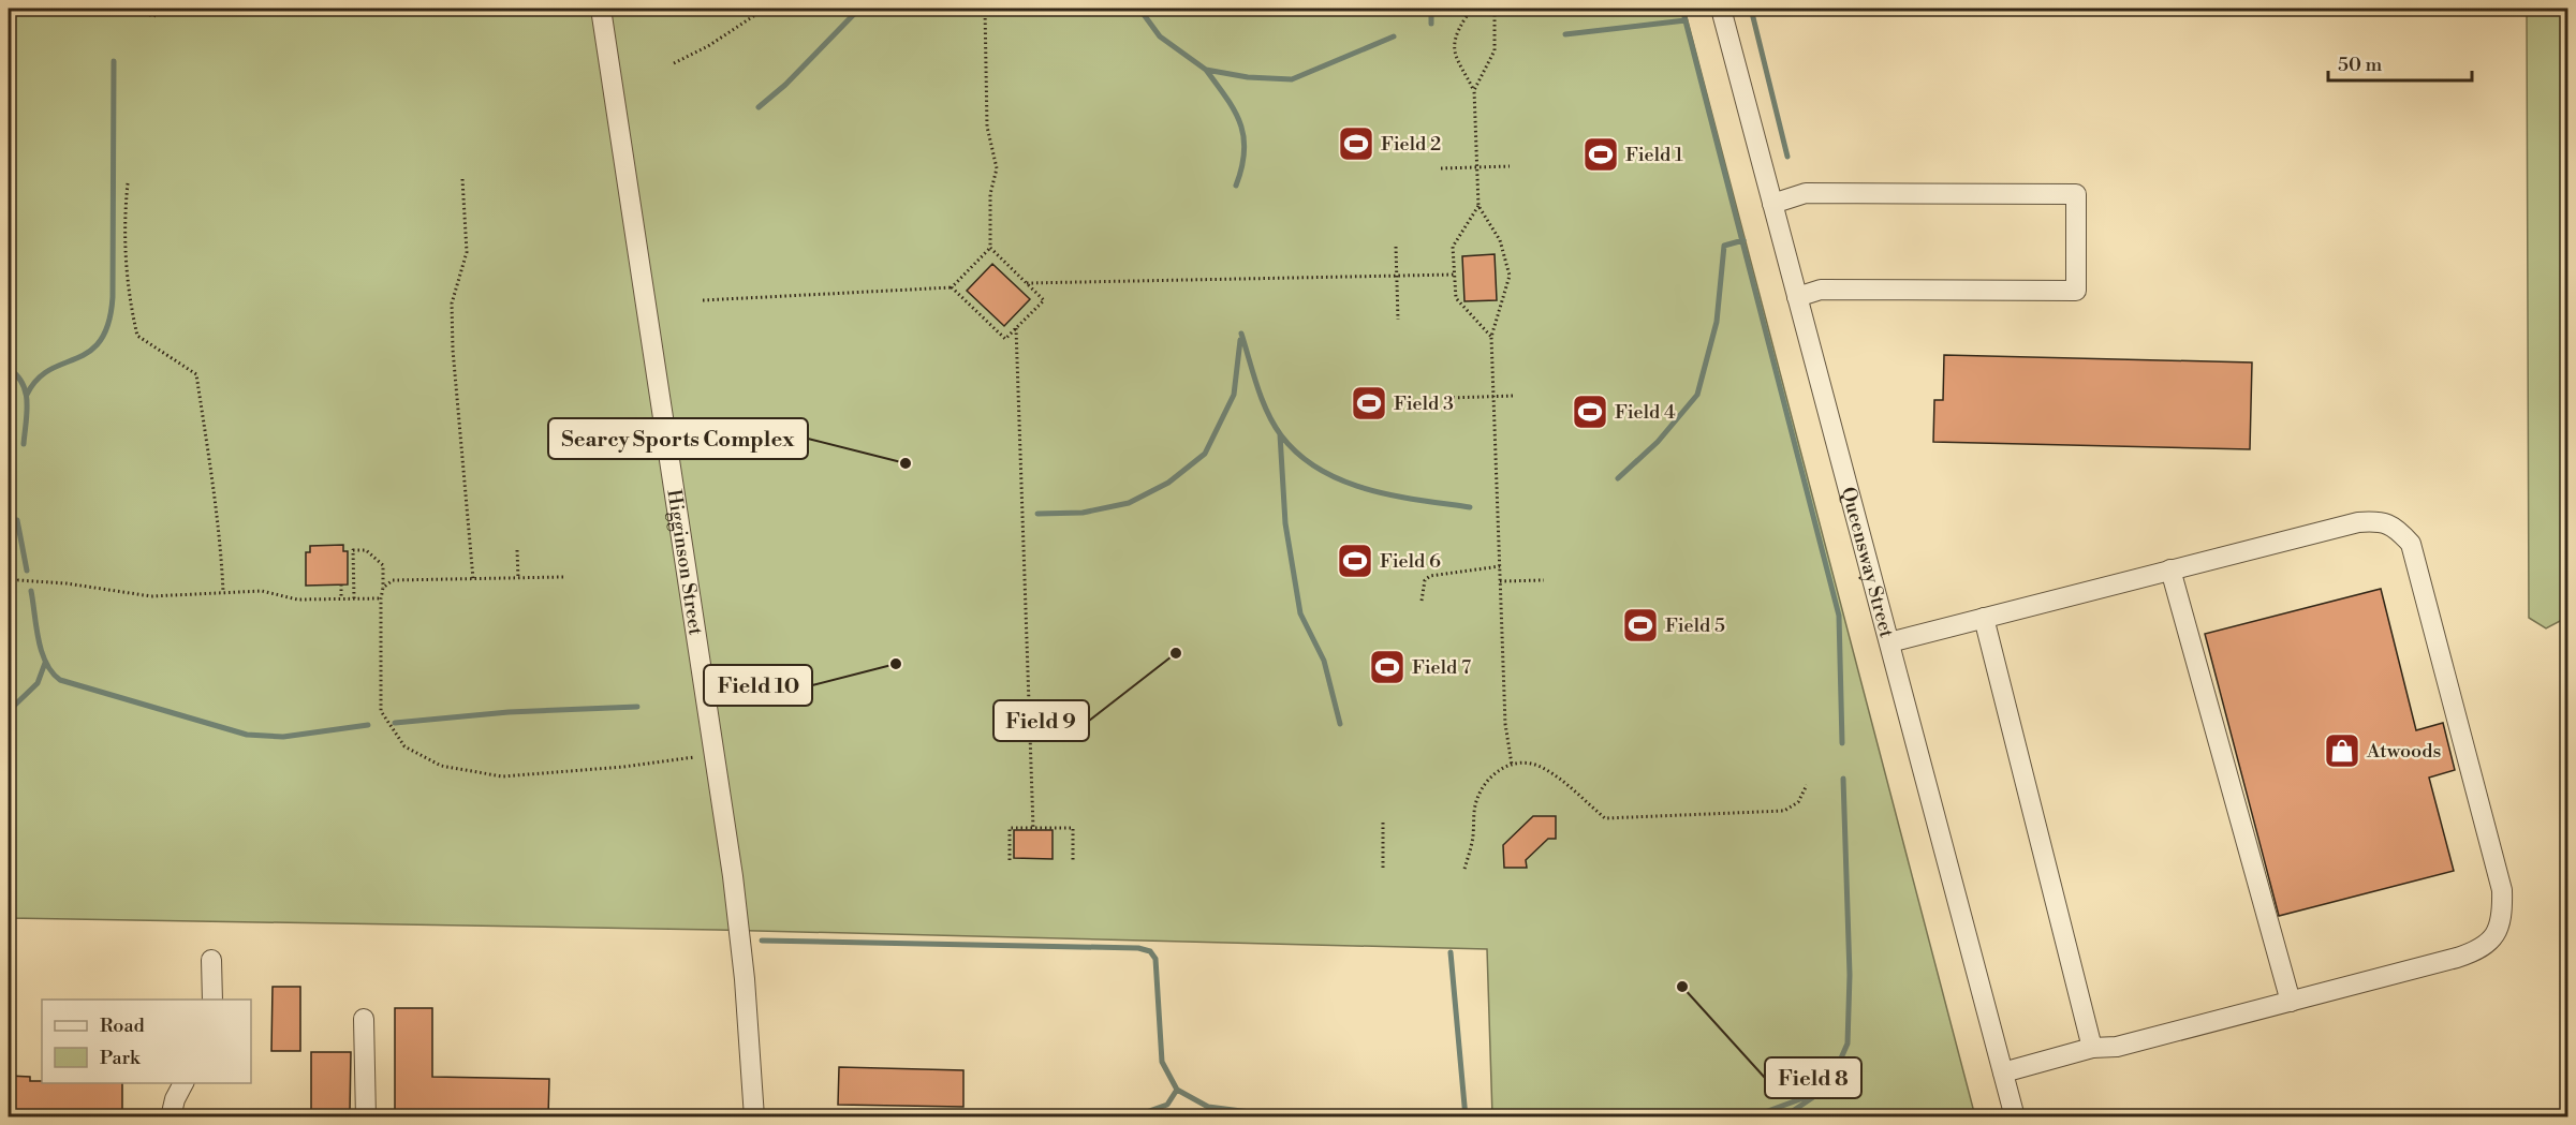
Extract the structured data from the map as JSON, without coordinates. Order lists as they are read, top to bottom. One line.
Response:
{"streets":{"street":["Higginson Street","Queensway Street"]},"places":{"sports":["Field 2","Field 1","Field 3","Field 4","Field 6","Field 5","Field 7"],"other":["Searcy Sports Complex","Field 9","Field 10","Field 8"],"shop":["Atwoods"]},"legend":["Road","Park"],"scale_bar":"50 m"}
